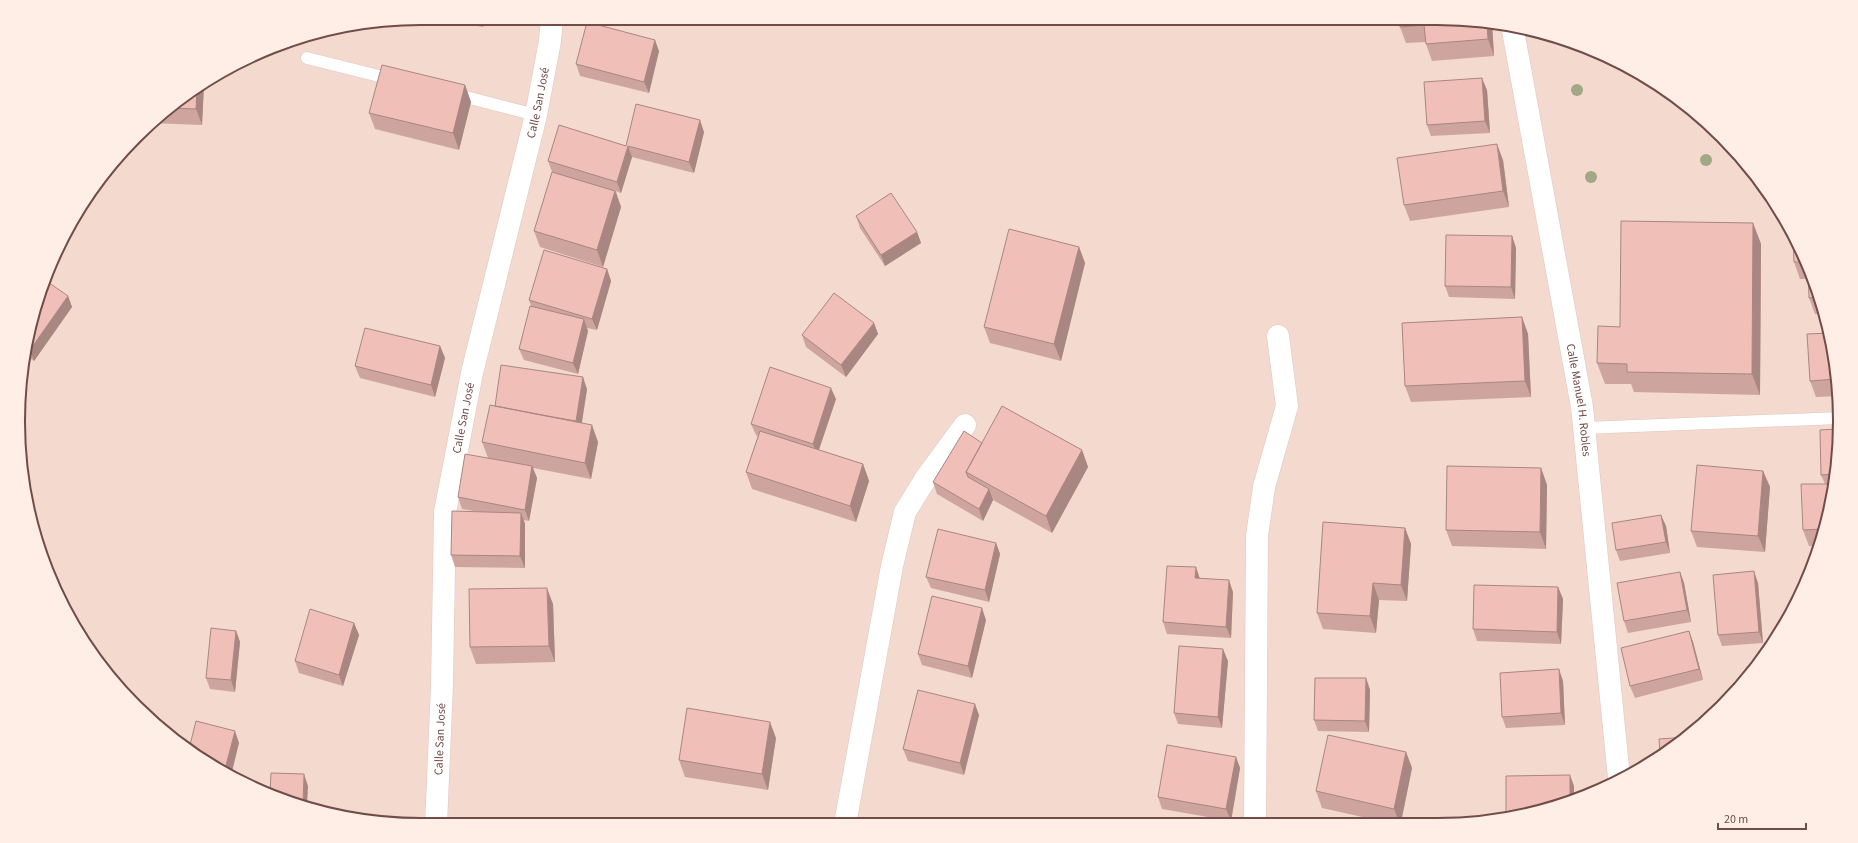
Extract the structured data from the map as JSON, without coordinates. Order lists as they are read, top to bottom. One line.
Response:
{"streets":{"street":["Calle San José","Calle Manuel H. Robles"]},"scale_bar":"20 m"}
